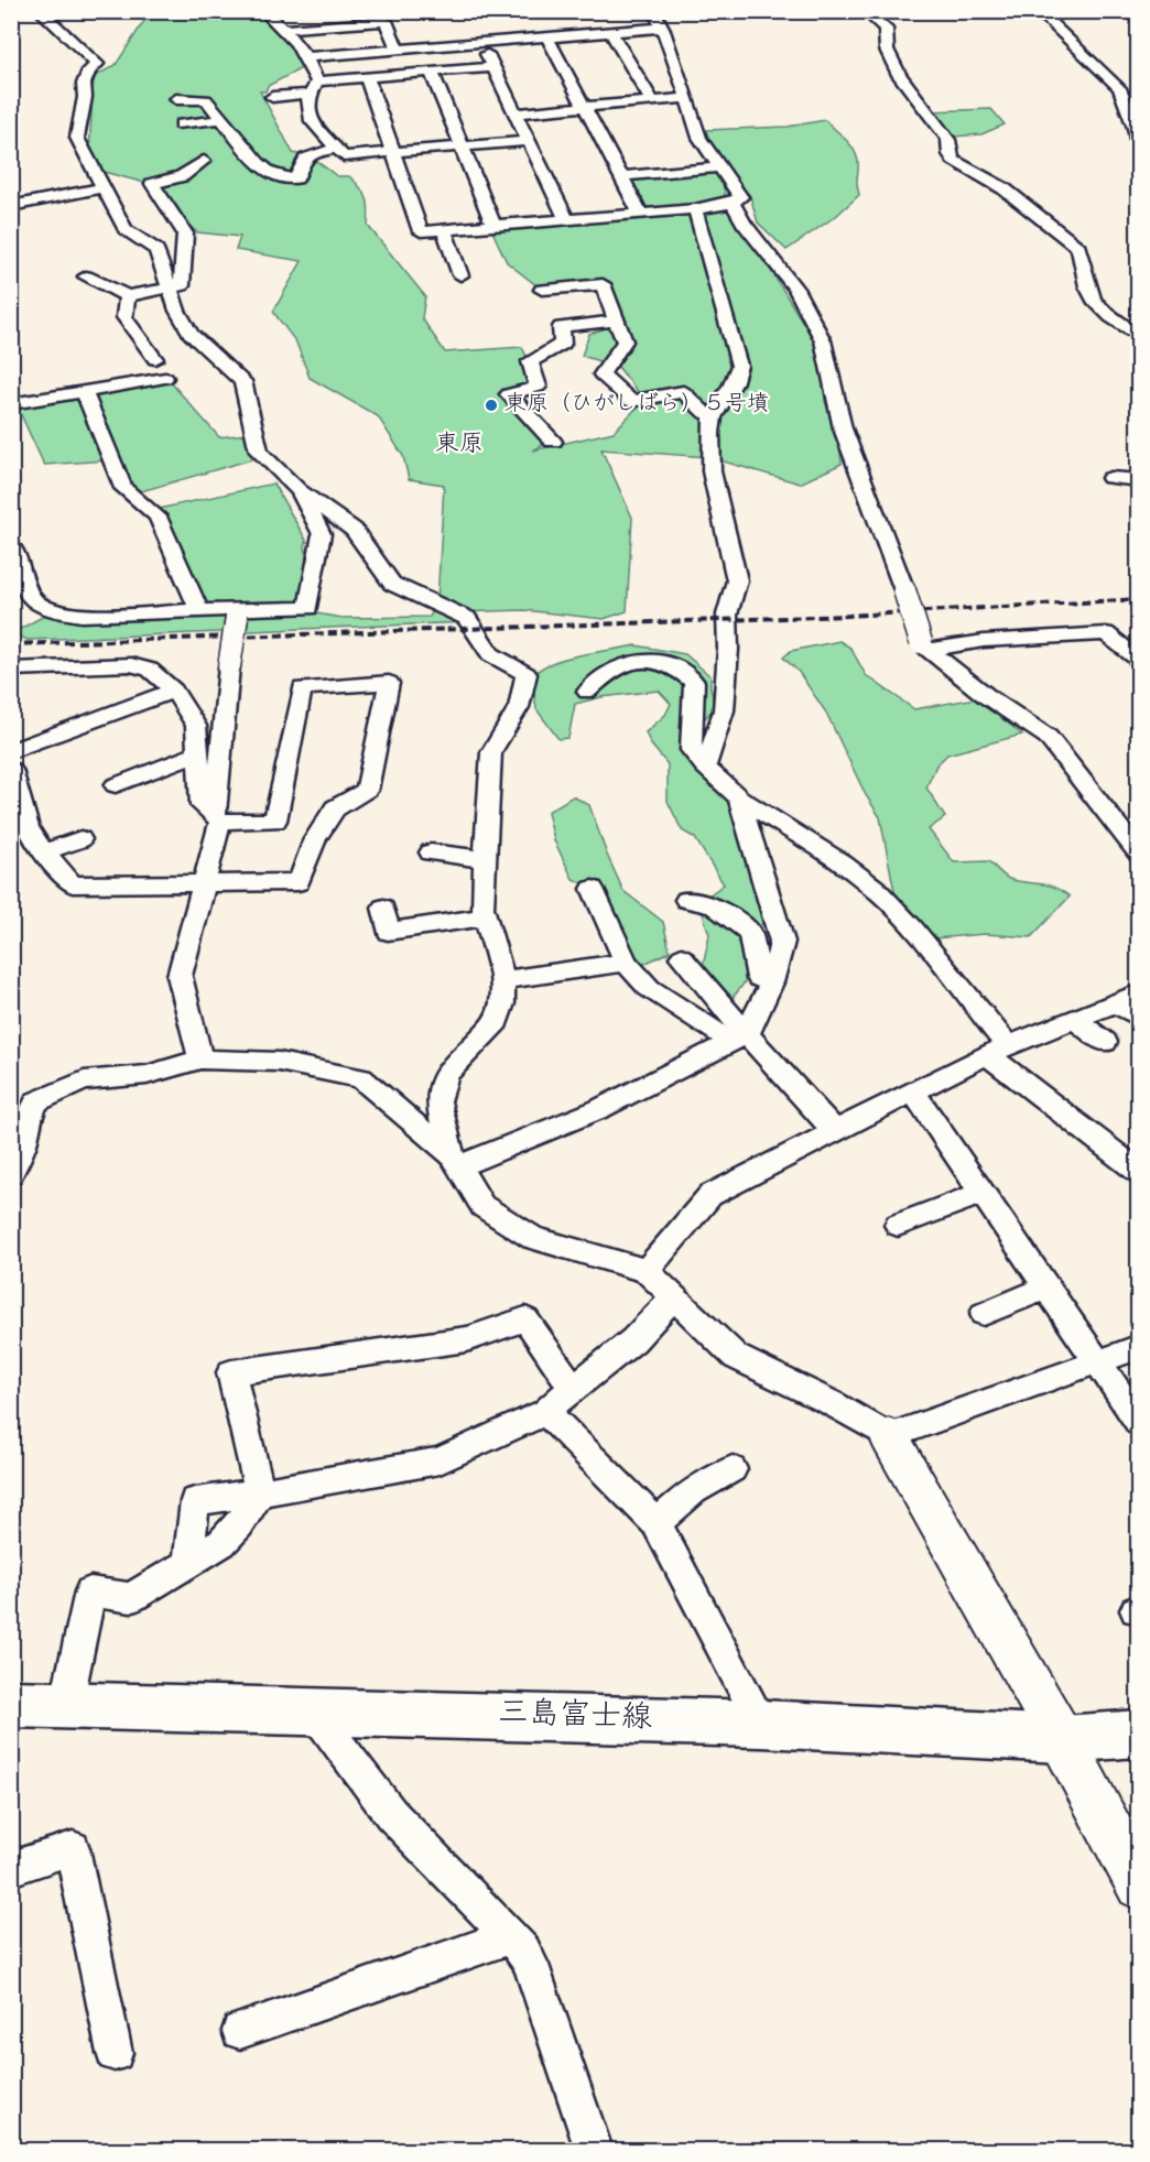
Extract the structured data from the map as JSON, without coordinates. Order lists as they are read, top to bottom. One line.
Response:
{"streets":{"main road":["三島富士線"]},"districts":["東原"],"places":["東原（ひがしばら）５号墳"]}
